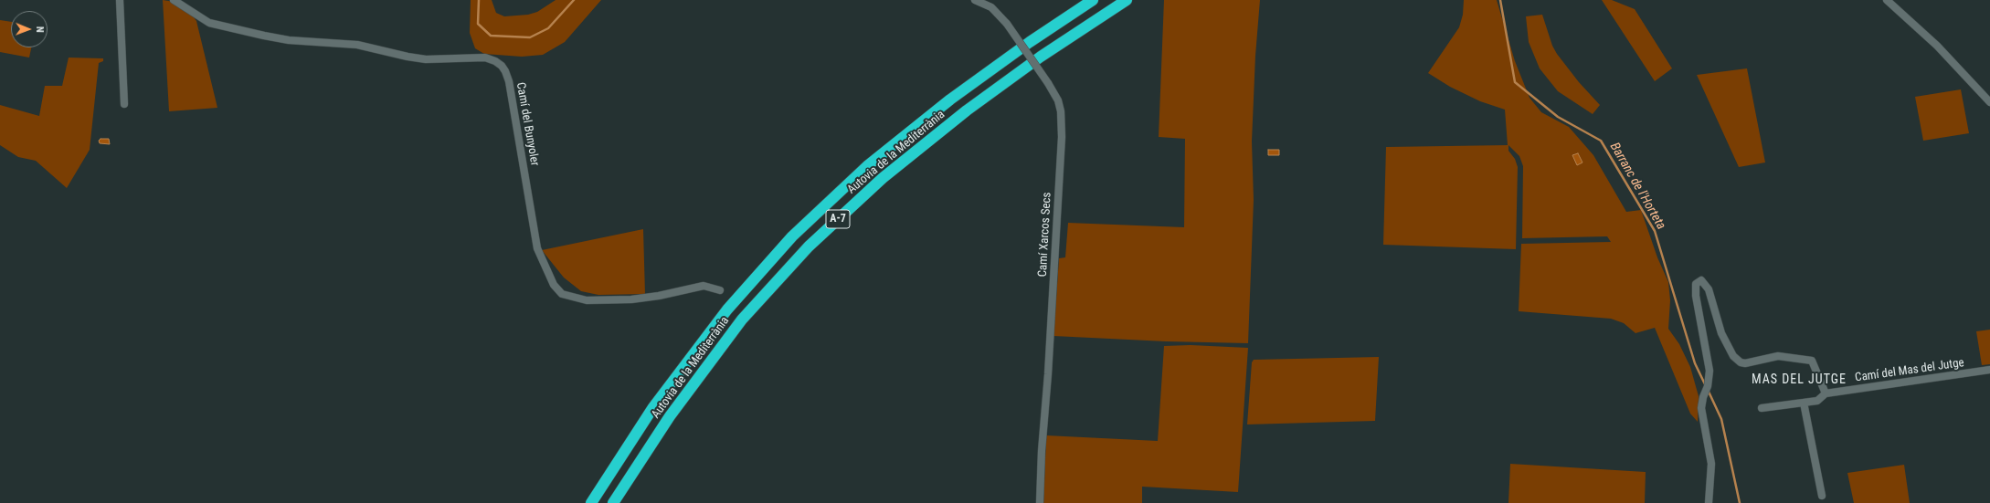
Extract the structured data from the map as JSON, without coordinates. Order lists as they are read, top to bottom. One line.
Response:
{"streets":{"highway":["Autovia de la Mediterrània","A-7"],"street":["Camí del Bunyoler","Camí Xarcos Secs","Camí del Mas del Jutge"]},"districts":["MAS DEL JUTGE"],"water":["Barranc de l'Horteta"],"north":"right"}
